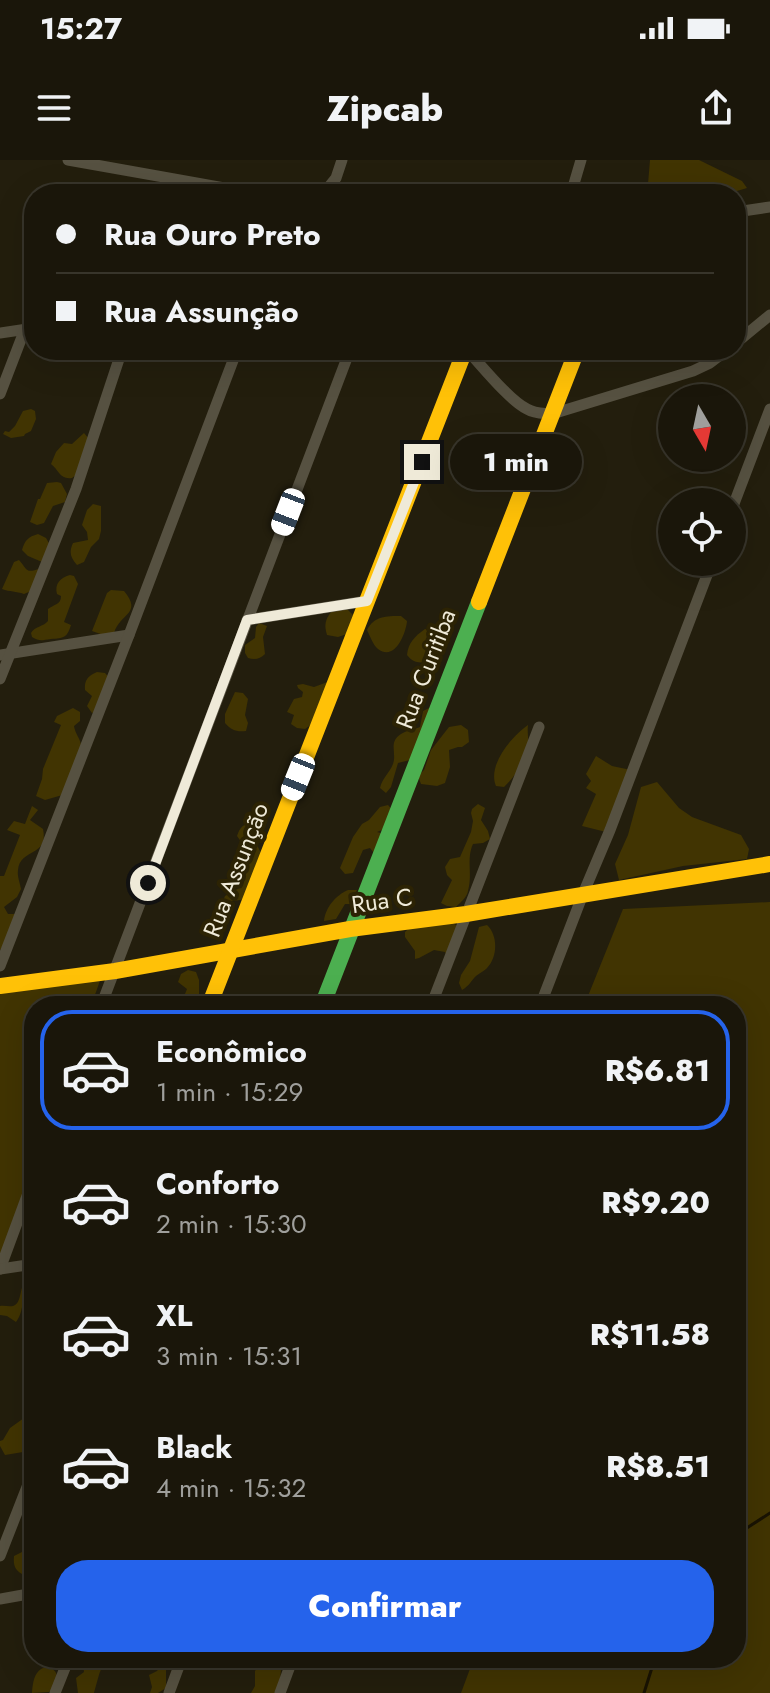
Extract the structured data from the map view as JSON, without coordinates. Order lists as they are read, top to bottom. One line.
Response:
{"streets":{"street":["Rua Curitiba","Rua Assunção","Rua C"]},"crossings":[["Rua Curitiba","Rua C"],["Rua Assunção","Rua C"]],"north":"bottom","page":{"status":"15:27","header":"Zipcab","banner":["Rua Ouro Preto","Rua Assunção"],"bubble":"1 min","list":[{"name":"Econômico","note":"1 min · 15:29","value":"R$6.81"},{"name":"Conforto","note":"2 min · 15:30","value":"R$9.20"},{"name":"XL","note":"3 min · 15:31","value":"R$11.58"},{"name":"Black","note":"4 min · 15:32","value":"R$8.51"}],"buttons":"Confirmar"}}
